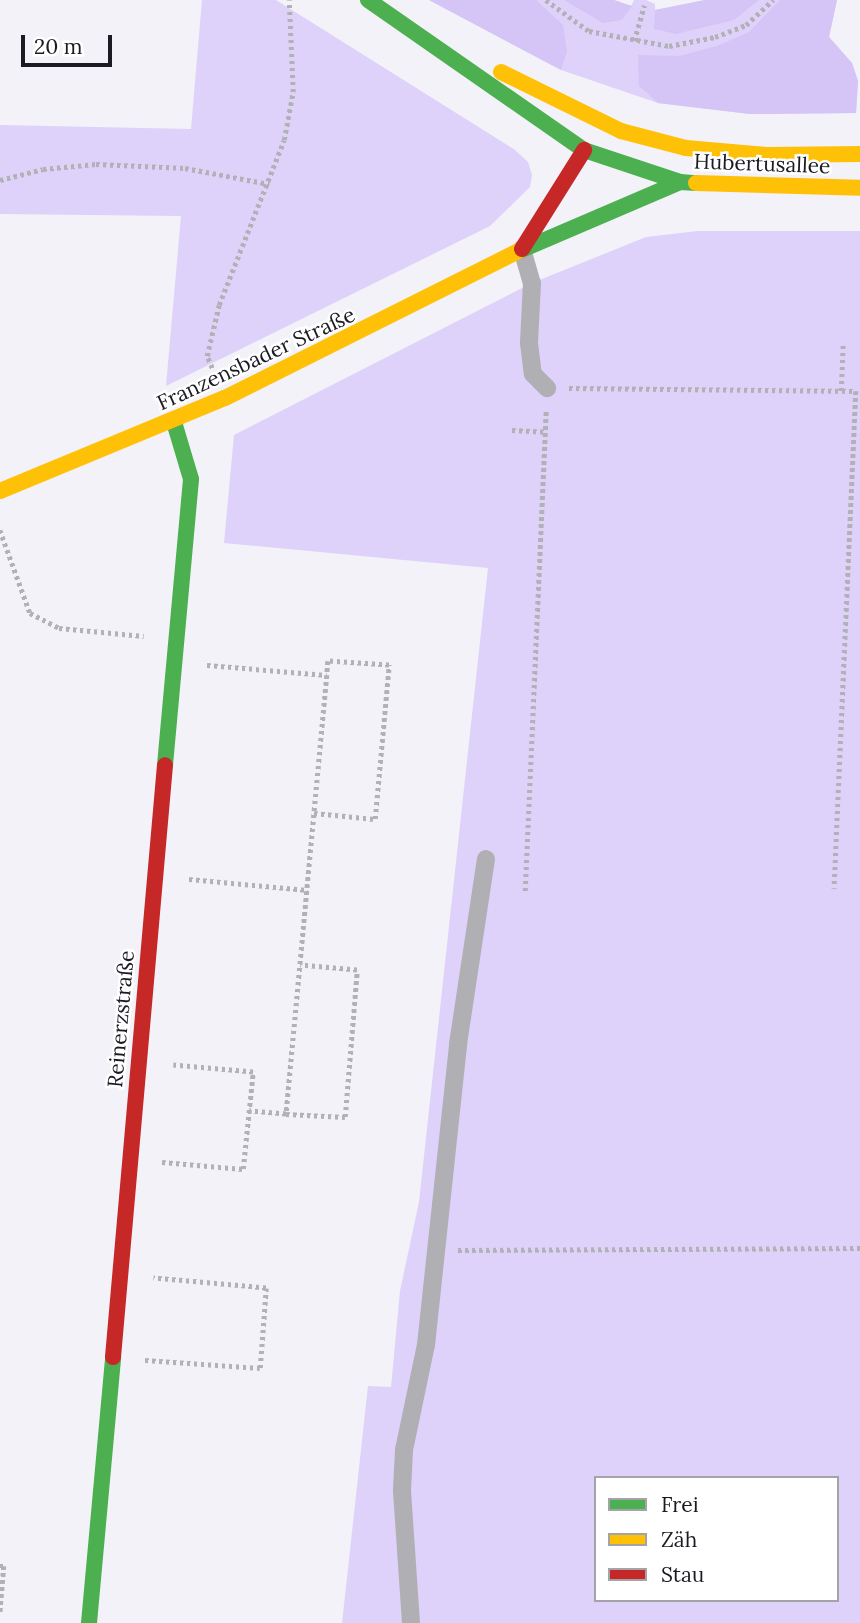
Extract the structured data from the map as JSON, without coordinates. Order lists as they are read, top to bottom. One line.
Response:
{"streets":{"street":["Hubertusallee","Franzensbader Straße","Reinerzstraße"]},"crossings":[["Hubertusallee","Franzensbader Straße"],["Franzensbader Straße","Reinerzstraße"]],"legend":["Frei","Zäh","Stau"],"scale_bar":"20 m"}
